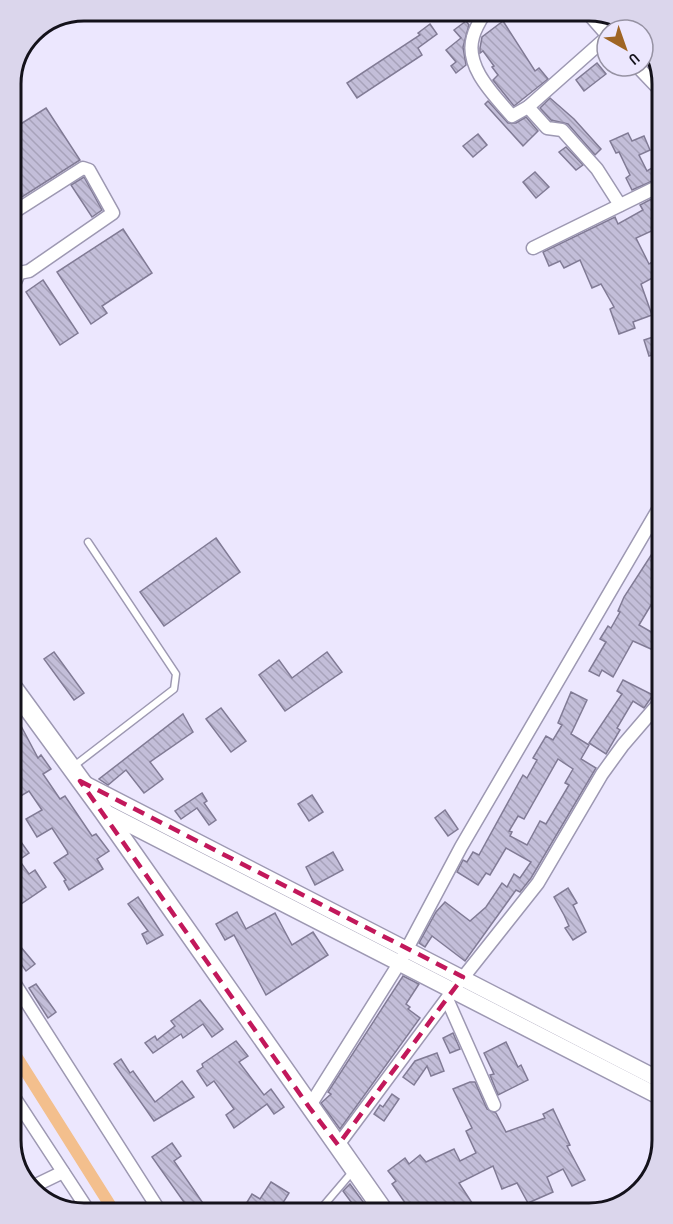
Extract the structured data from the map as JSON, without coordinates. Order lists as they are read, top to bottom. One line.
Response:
{"north":"bottom right"}
